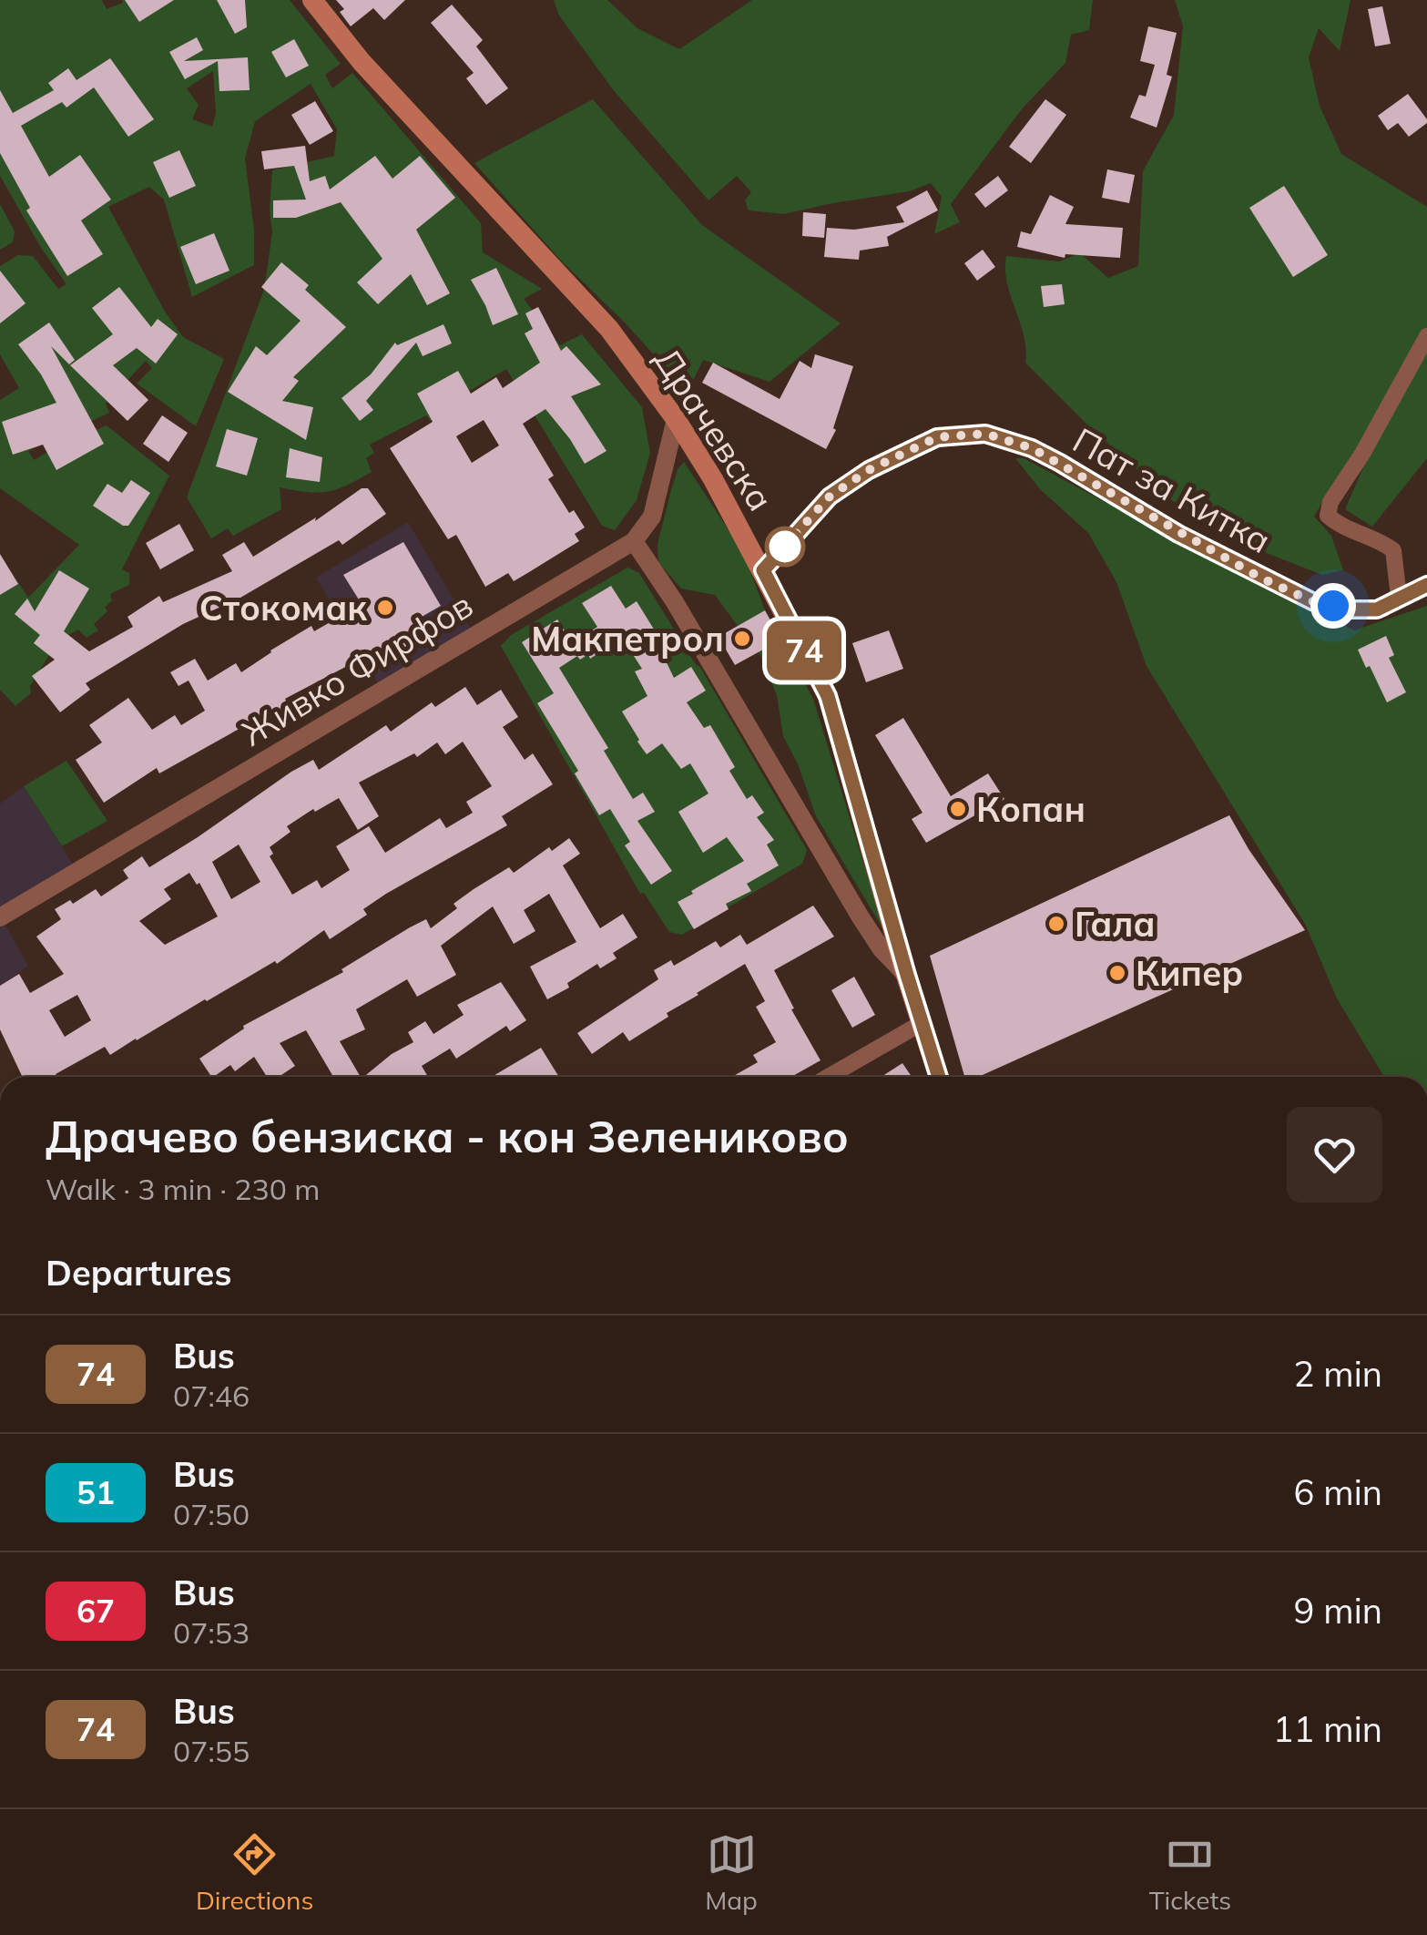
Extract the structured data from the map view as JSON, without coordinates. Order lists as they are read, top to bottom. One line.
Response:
{"streets":{"main road":["Драчевска"],"street":["Пат за Китка","Живко Фирфов"]},"crossings":[["Драчевска","Пат за Китка"]],"places":["Стокомак","Макпетрол","Копан","Гала","Кипер"],"lines":["bus line 74"],"page":{"on_map":"74","heading":[["Драчево бензиска - кон Зелениково","Walk · 3 min · 230 m"],"Departures"],"list":[{"mark":"74","name":"Bus","note":"07:46","value":"2 min"},{"mark":"51","name":"Bus","note":"07:50","value":"6 min"},{"mark":"67","name":"Bus","note":"07:53","value":"9 min"},{"mark":"74","name":"Bus","note":"07:55","value":"11 min"}],"tabs":["Directions","Map","Tickets"]}}
